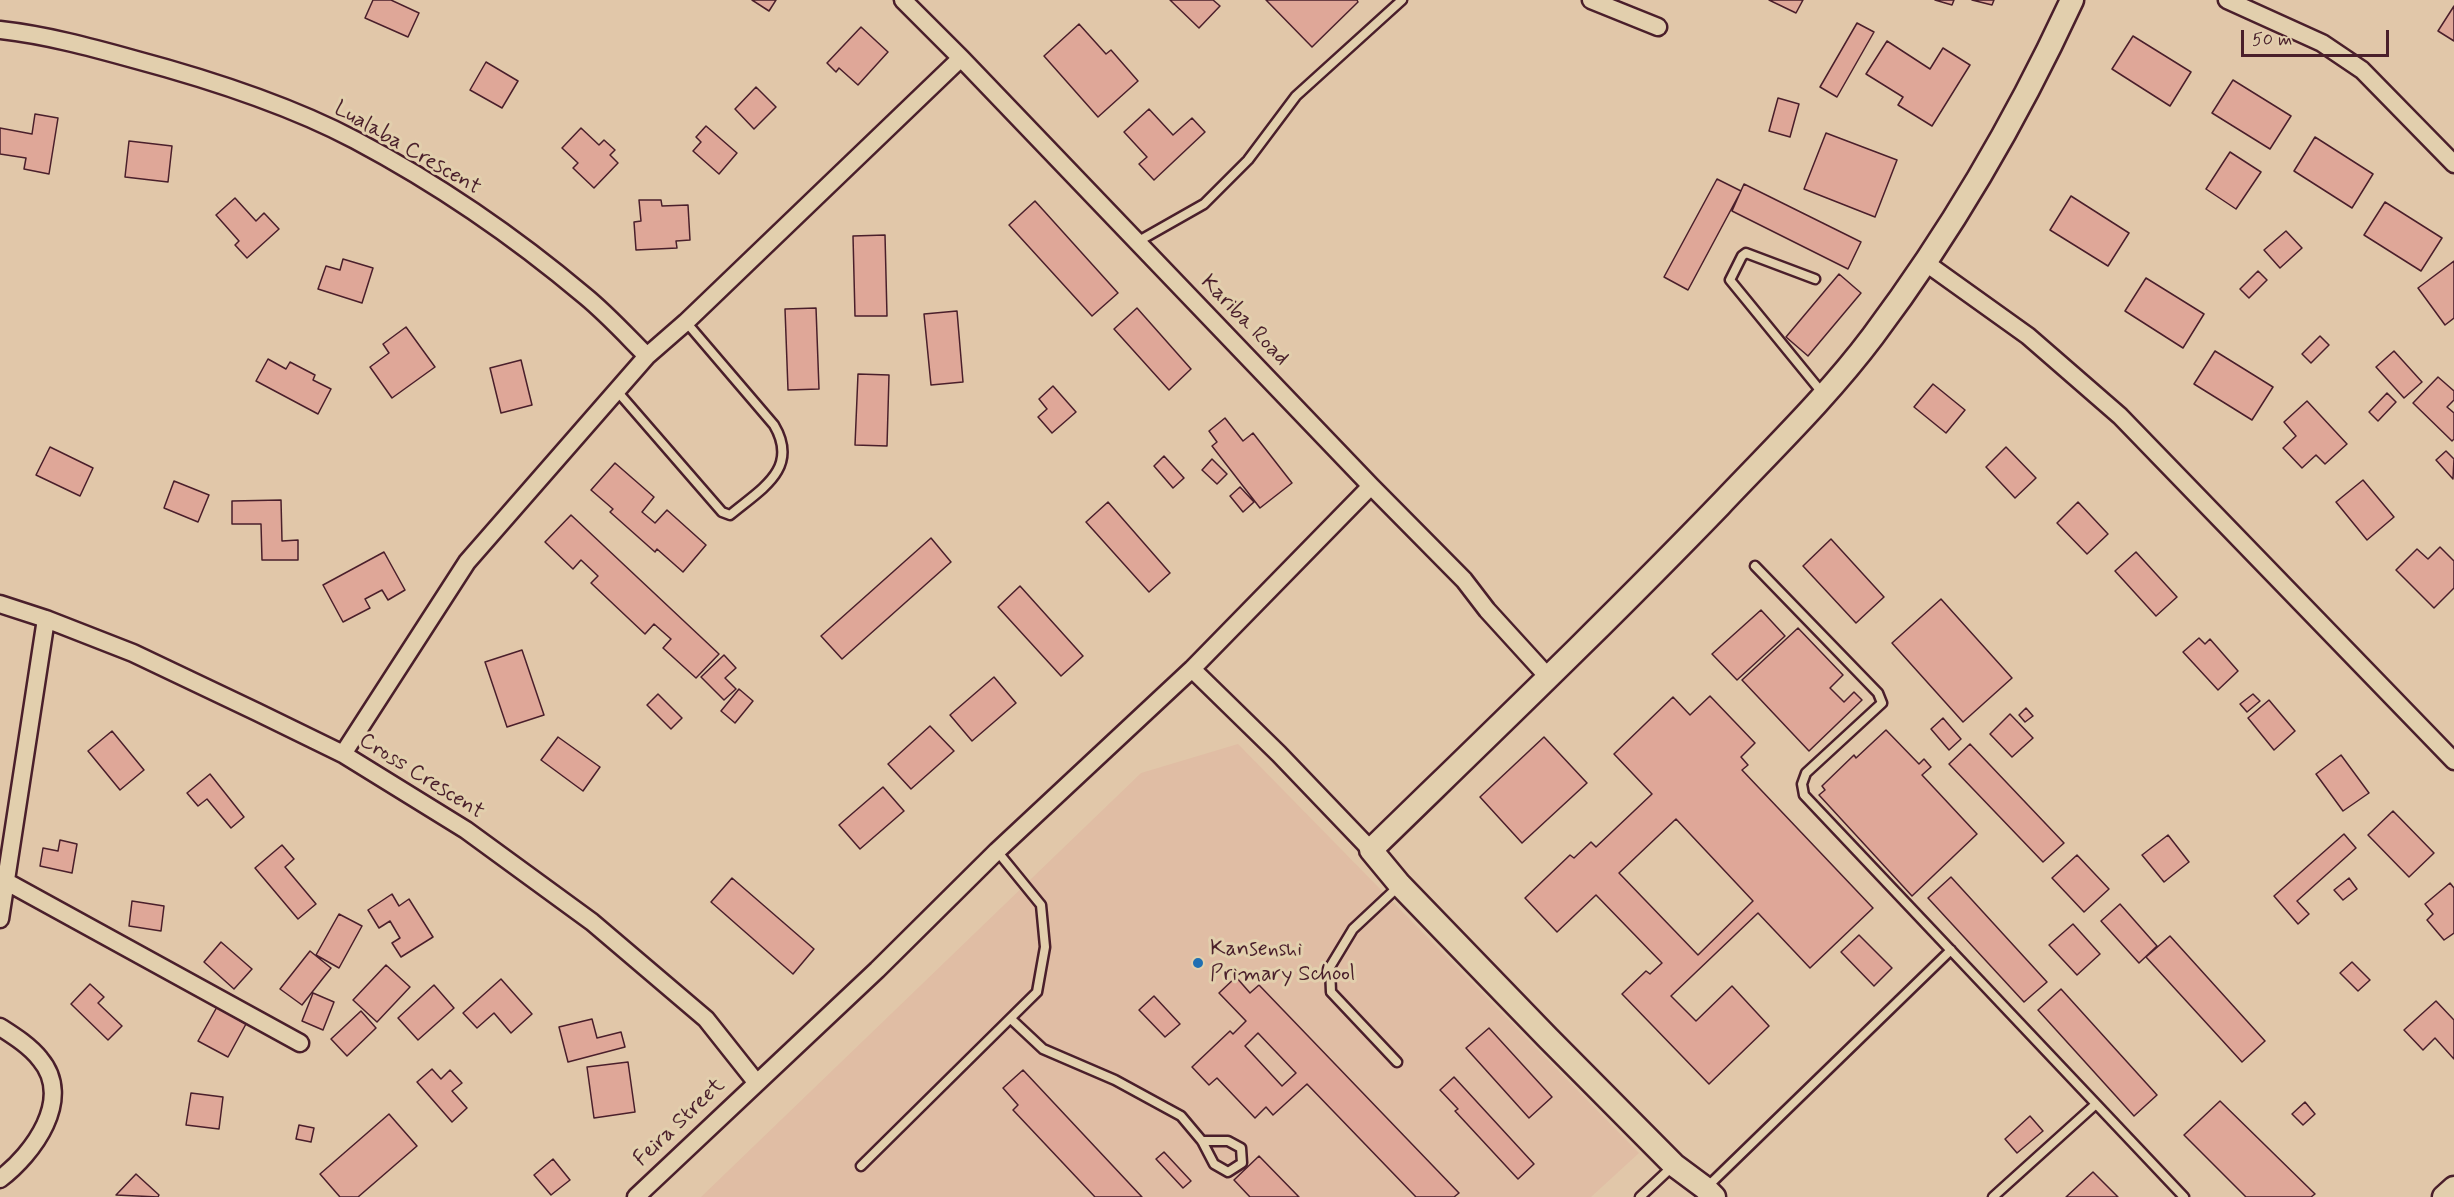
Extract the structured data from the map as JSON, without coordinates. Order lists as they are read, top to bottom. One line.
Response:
{"streets":{"street":["Lualaba Crescent","Kariba Road","Cross Crescent","Feira Street"]},"crossings":[["Kariba Road","Feira Street"],["Cross Crescent","Feira Street"]],"places":["Kansenshi Primary School"],"scale_bar":"50 m"}
